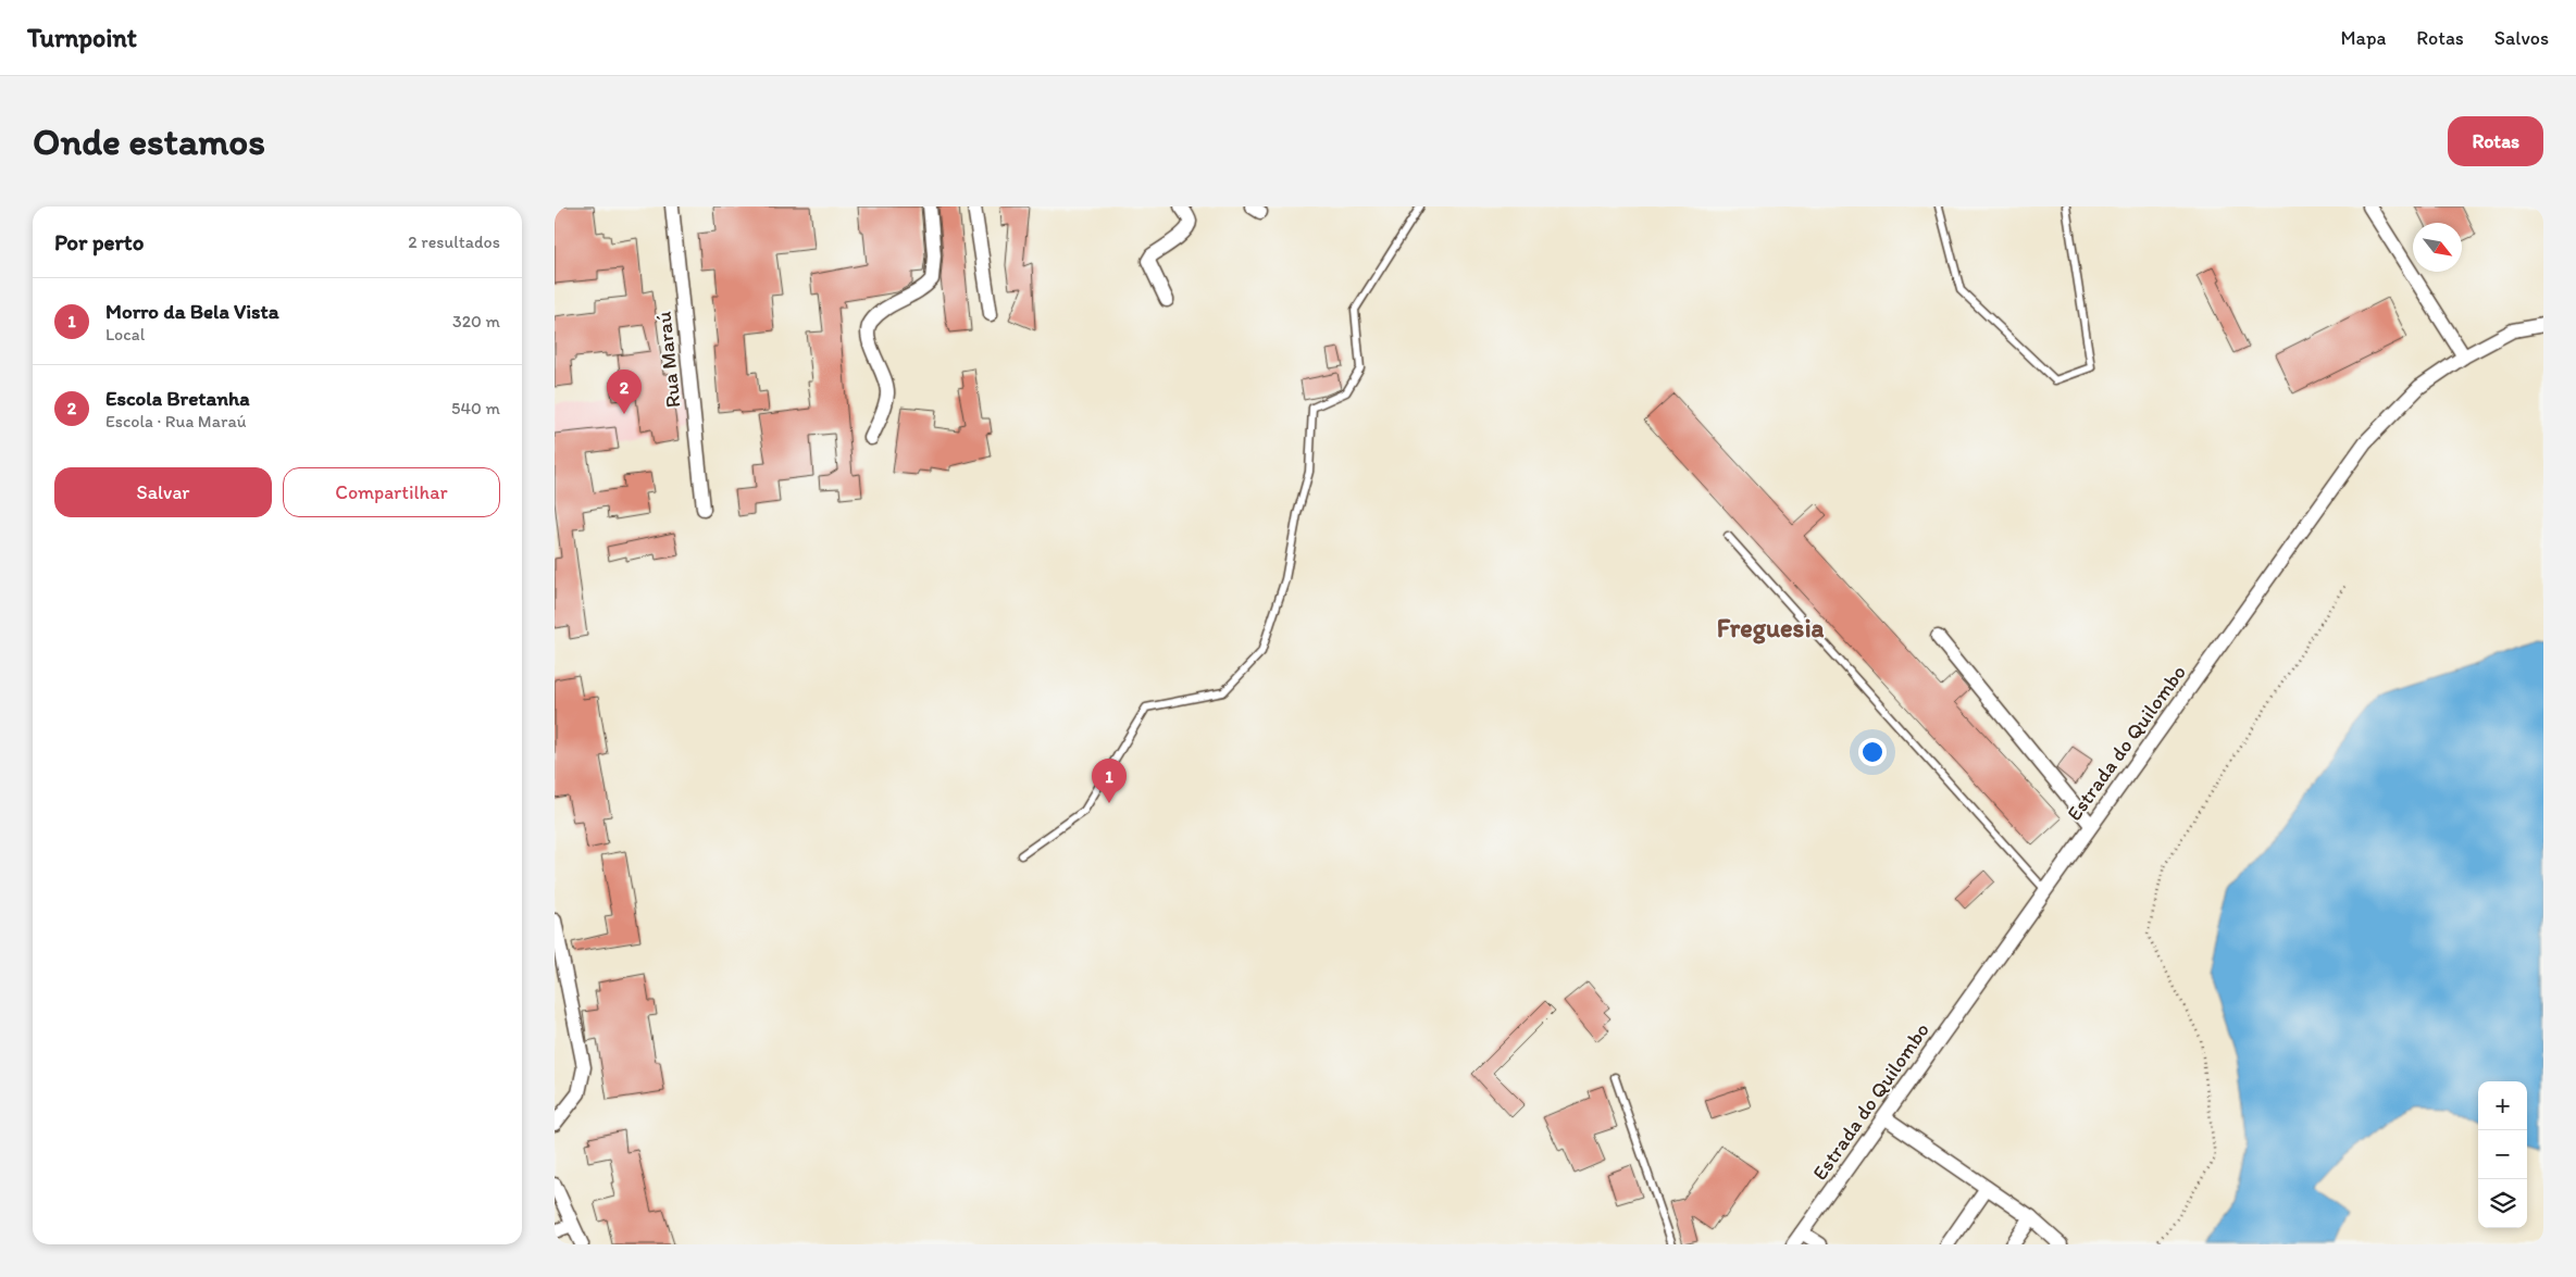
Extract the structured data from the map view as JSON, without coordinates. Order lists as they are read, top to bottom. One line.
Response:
{"streets":{"street":["Rua Maraú","Estrada do Quilombo"]},"districts":["Freguesia"],"north":"bottom right","page":{"header":"Turnpoint","nav":["Mapa","Rotas","Salvos"],"buttons":["Rotas",["Salvar","Compartilhar"]],"title":"Onde estamos","heading":["Por perto","2 resultados"],"list":[{"mark":"1","name":"Morro da Bela Vista","note":"Local","value":"320 m"},{"mark":"2","name":"Escola Bretanha","note":"Escola · Rua Maraú","value":"540 m"}],"pins":["2","1"],"map_buttons":["+","−"]}}
